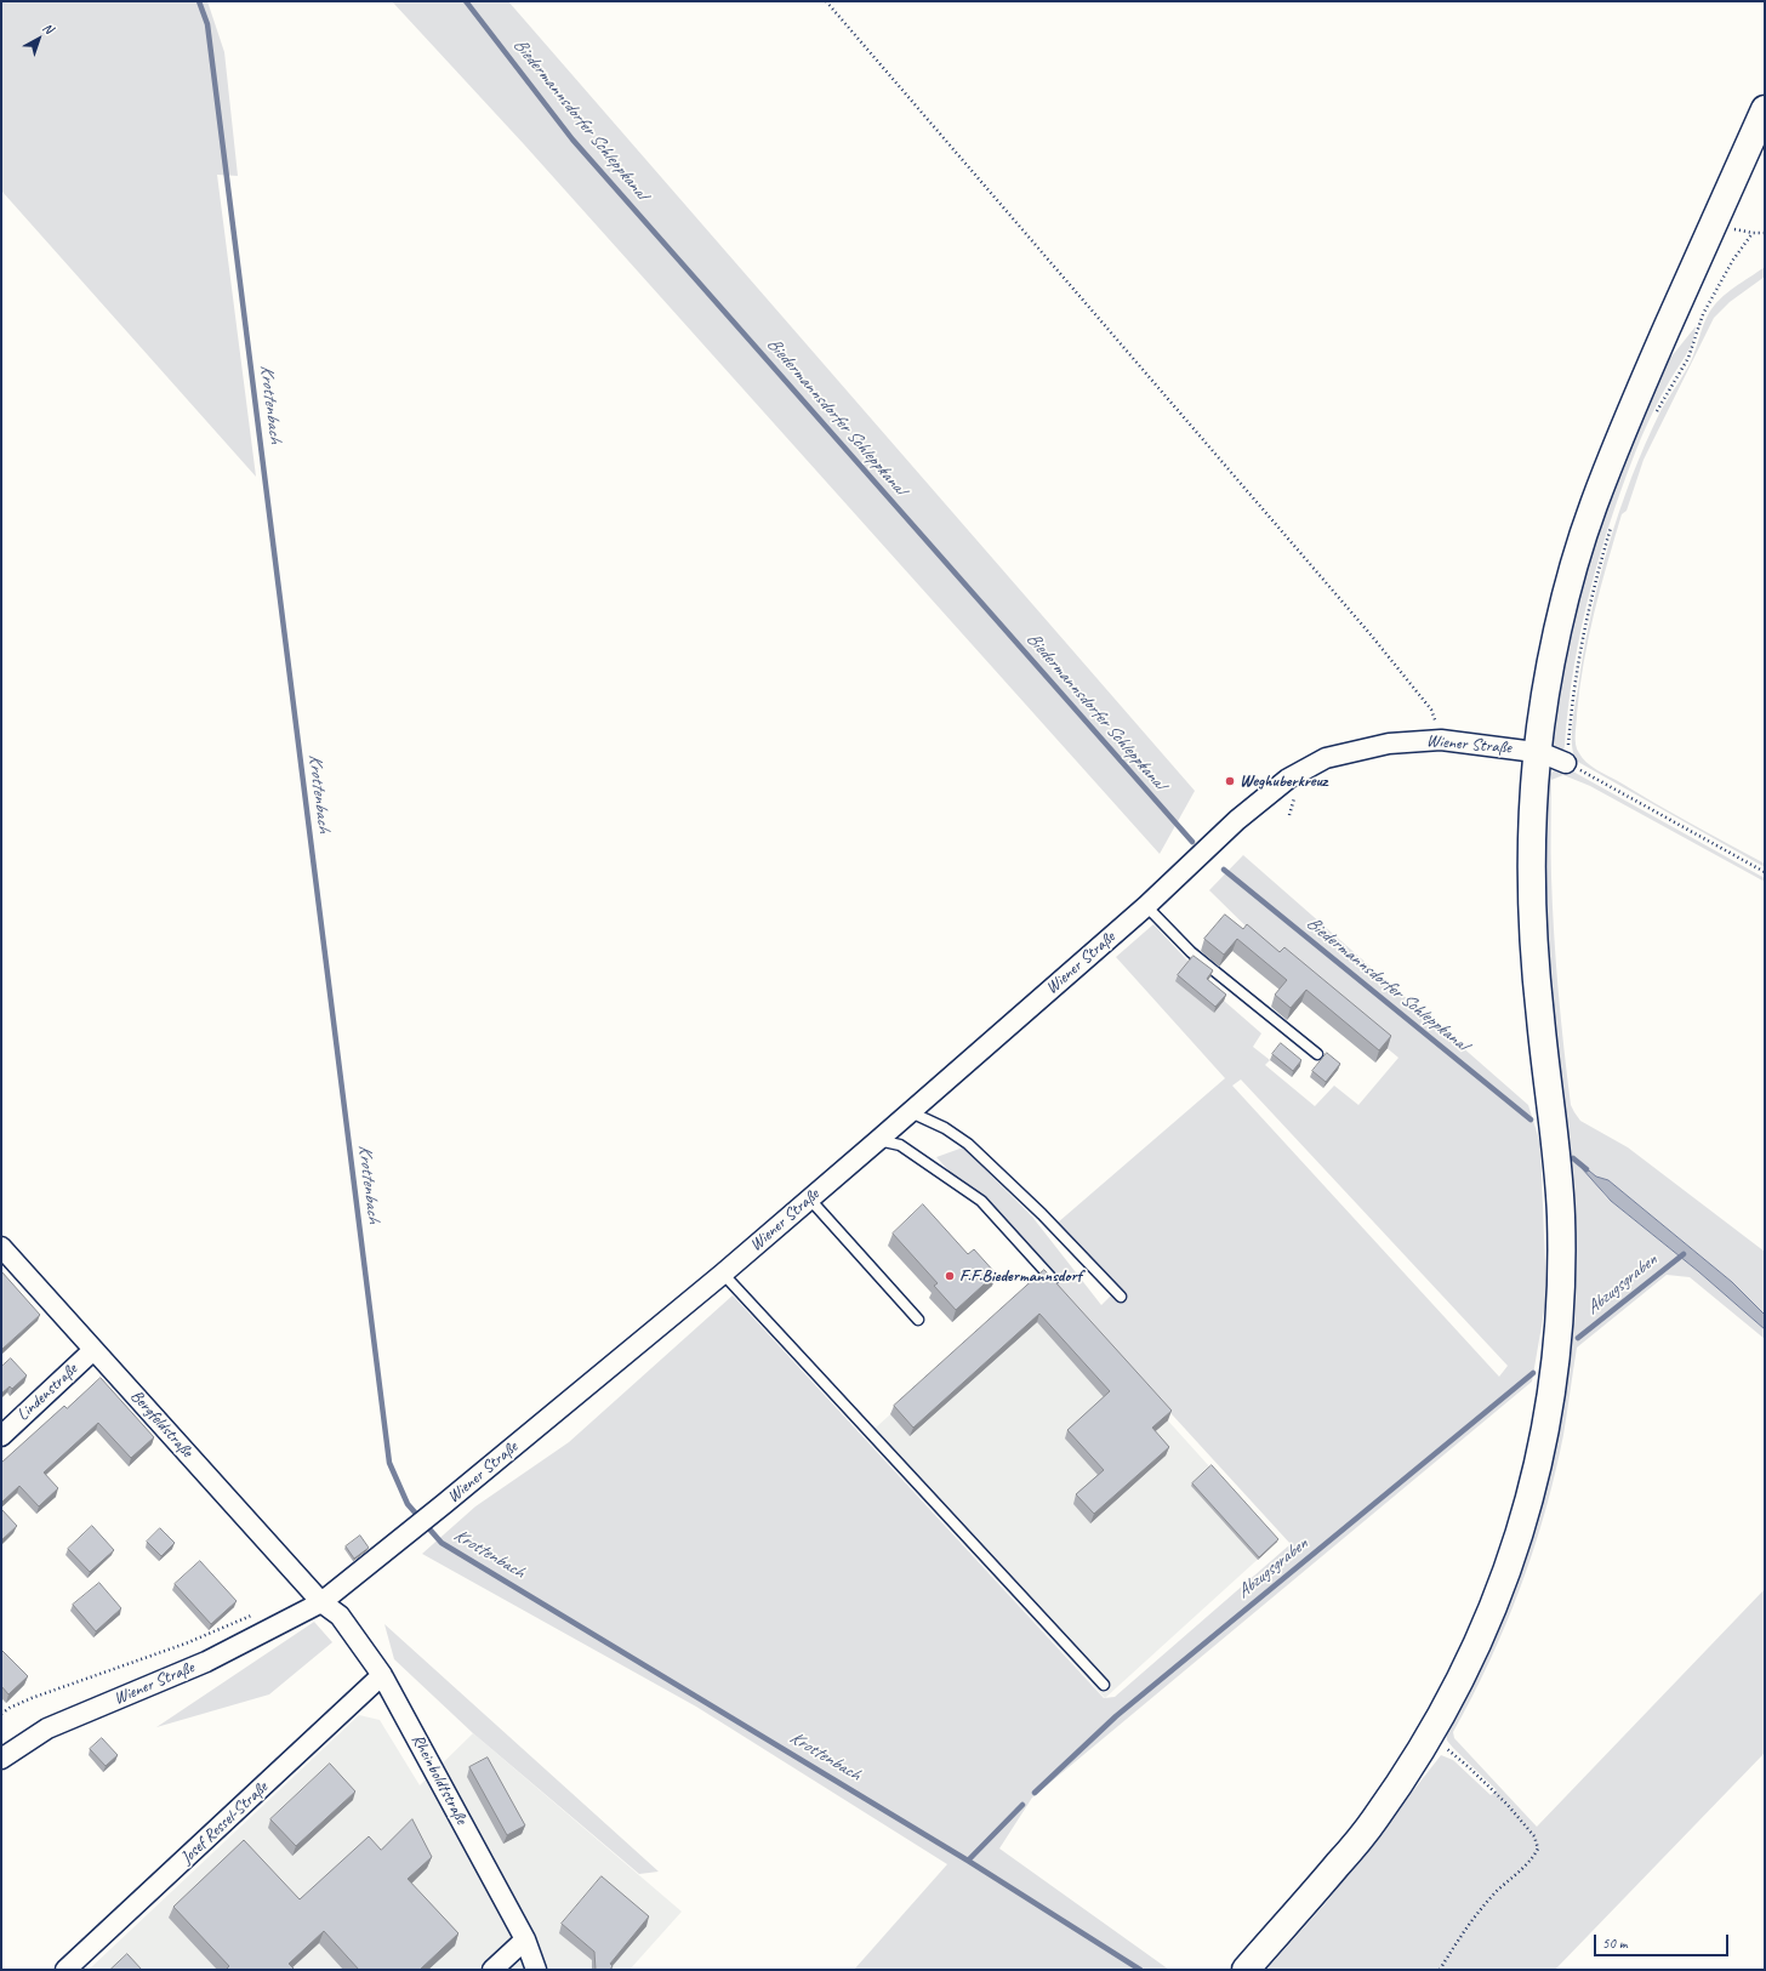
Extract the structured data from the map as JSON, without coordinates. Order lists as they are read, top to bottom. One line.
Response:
{"streets":{"street":["Wiener Straße","Lindenstraße","Bergfeldstraße","Rheinboldtstraße","Josef Ressel-Straße"]},"crossings":[["Wiener Straße","Bergfeldstraße"],["Wiener Straße","Rheinboldtstraße"],["Lindenstraße","Bergfeldstraße"],["Bergfeldstraße","Rheinboldtstraße"],["Rheinboldtstraße","Josef Ressel-Straße"]],"water":["Biedermannsdorfer Schleppkanal","Krottenbach","Abzugsgraben"],"places":["Weghuberkreuz","F.F.Biedermannsdorf"],"scale_bar":"50 m","north":"top right"}
